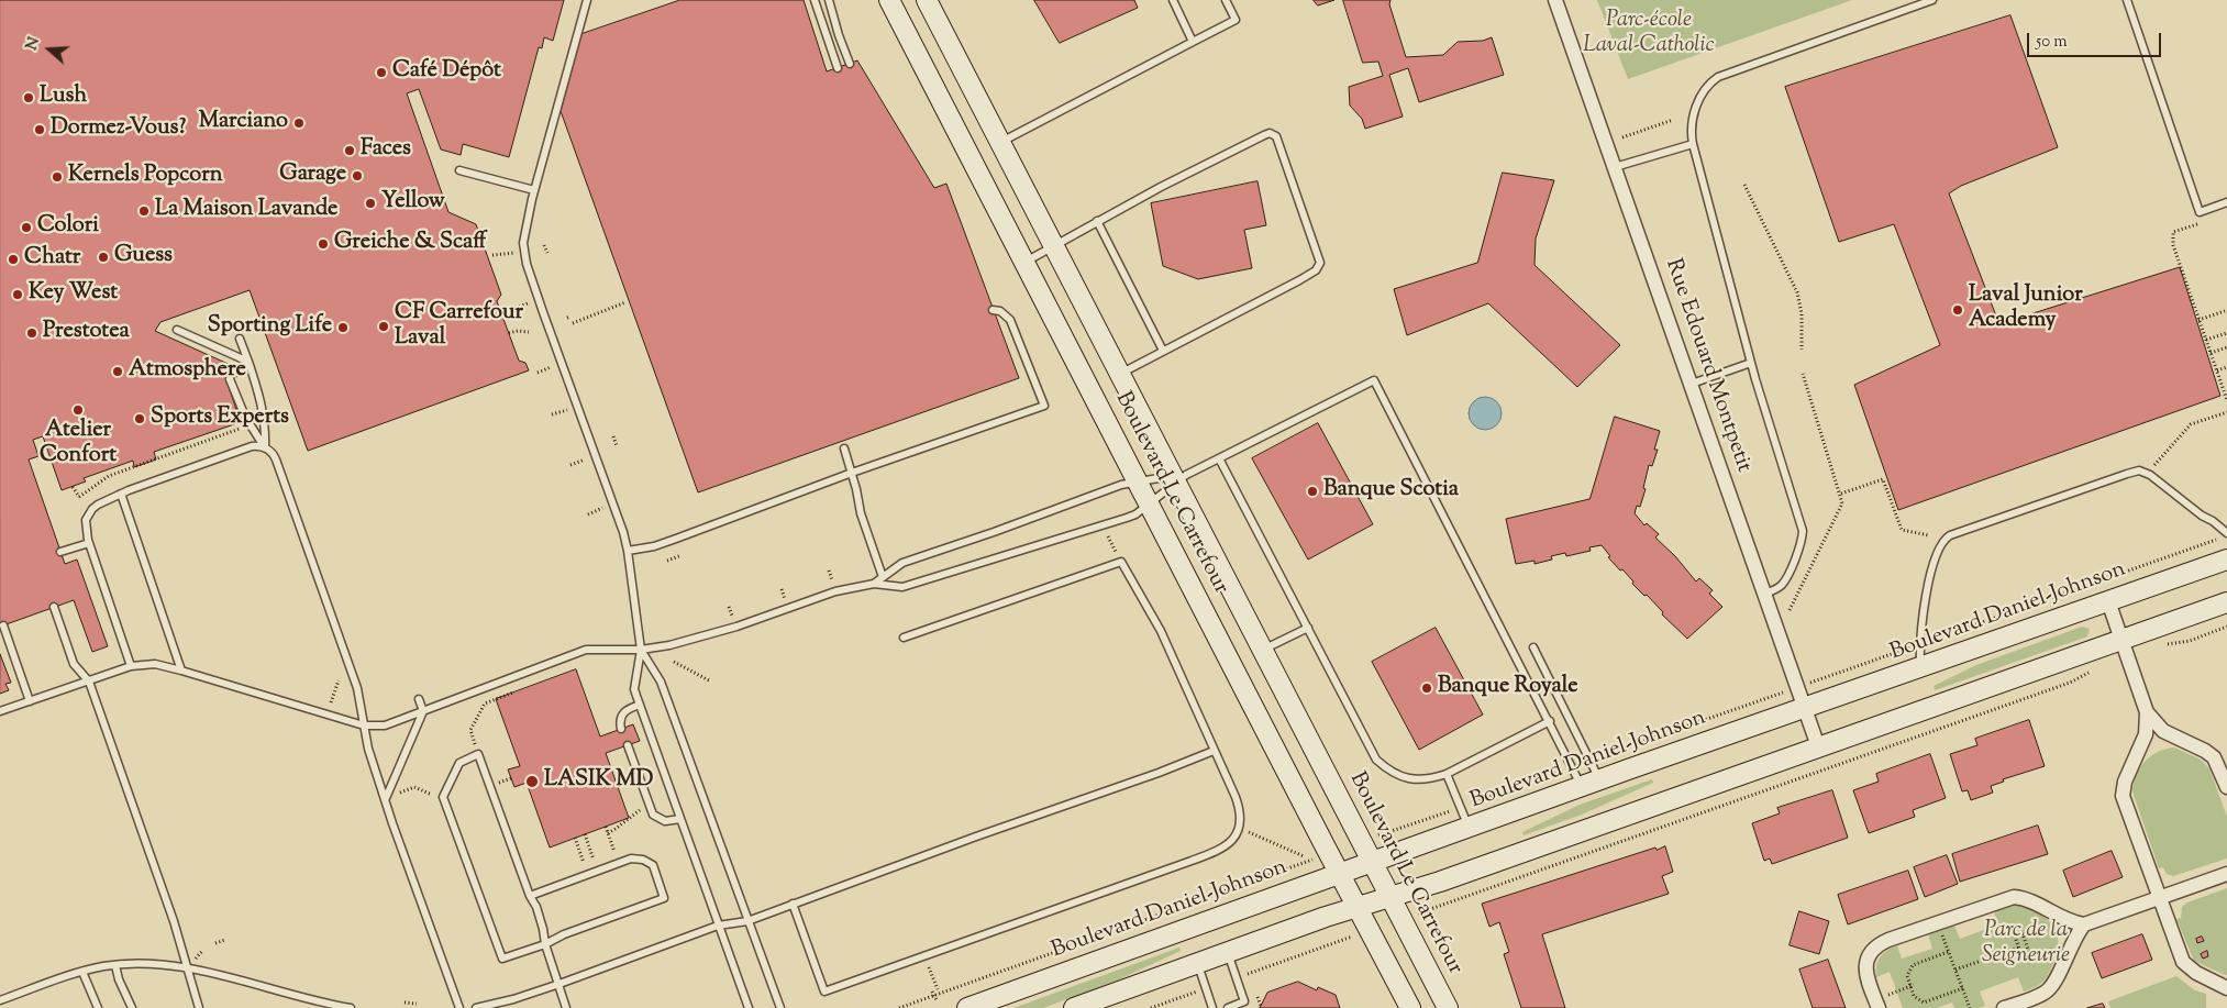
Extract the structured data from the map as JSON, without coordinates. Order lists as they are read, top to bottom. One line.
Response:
{"streets":{"street":["Rue Edouard Montpetit","Boulevard Le Carrefour","Boulevard Daniel-Johnson"]},"crossings":[["Rue Edouard Montpetit","Boulevard Daniel-Johnson"],["Boulevard Le Carrefour","Boulevard Daniel-Johnson"]],"parks":["Parc-école Laval-Catholic","Parc de la Seigneurie"],"places":["Café Dépôt","Lush","Marciano","Dormez-Vous?","Faces","Garage","Kernels Popcorn","Yellow","La Maison Lavande","Colori","Greiche & Scaff","Guess","Chatr","Key West","Laval Junior Academy","CF Carrefour Laval","Sporting Life","Prestotea","Atmosphere","Atelier Confort","Sports Experts","Banque Scotia","Banque Royale","LASIK MD"],"scale_bar":"50 m","north":"left"}
